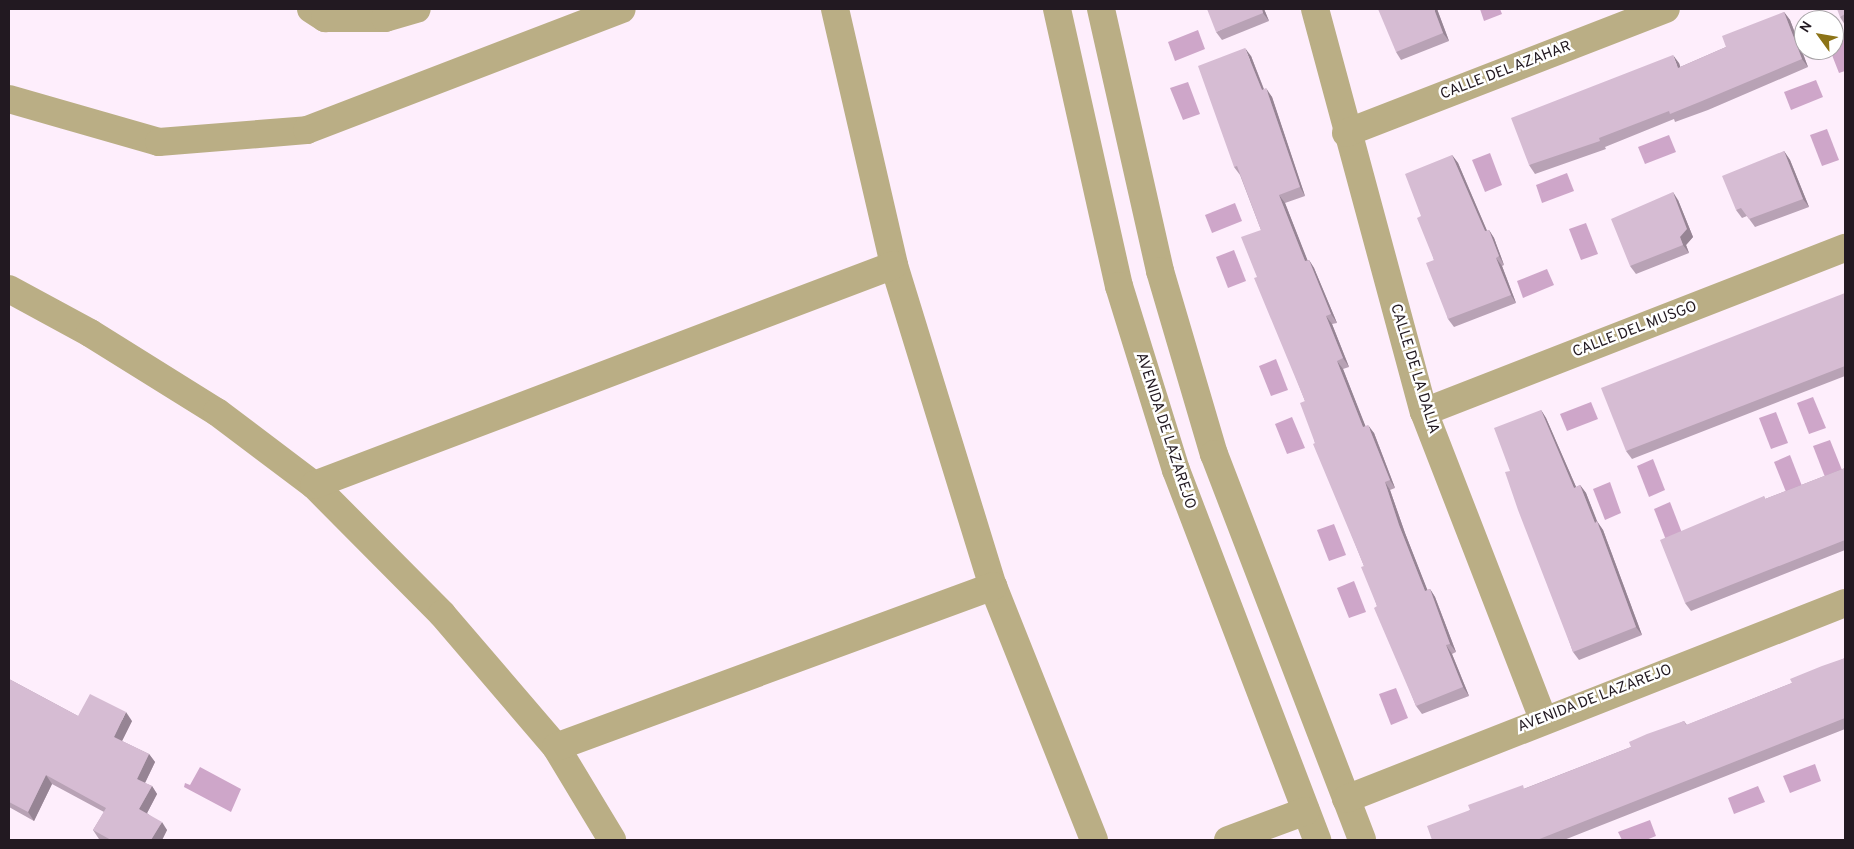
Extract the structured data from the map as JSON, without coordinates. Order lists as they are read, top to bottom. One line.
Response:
{"streets":{"street":["CALLE DEL AZAHAR","CALLE DEL MUSGO","CALLE DE LA DALIA","AVENIDA DE LAZAREJO"]},"crossings":[["CALLE DEL AZAHAR","CALLE DE LA DALIA"],["CALLE DEL MUSGO","CALLE DE LA DALIA"],["CALLE DE LA DALIA","AVENIDA DE LAZAREJO"]],"north":"top left"}
